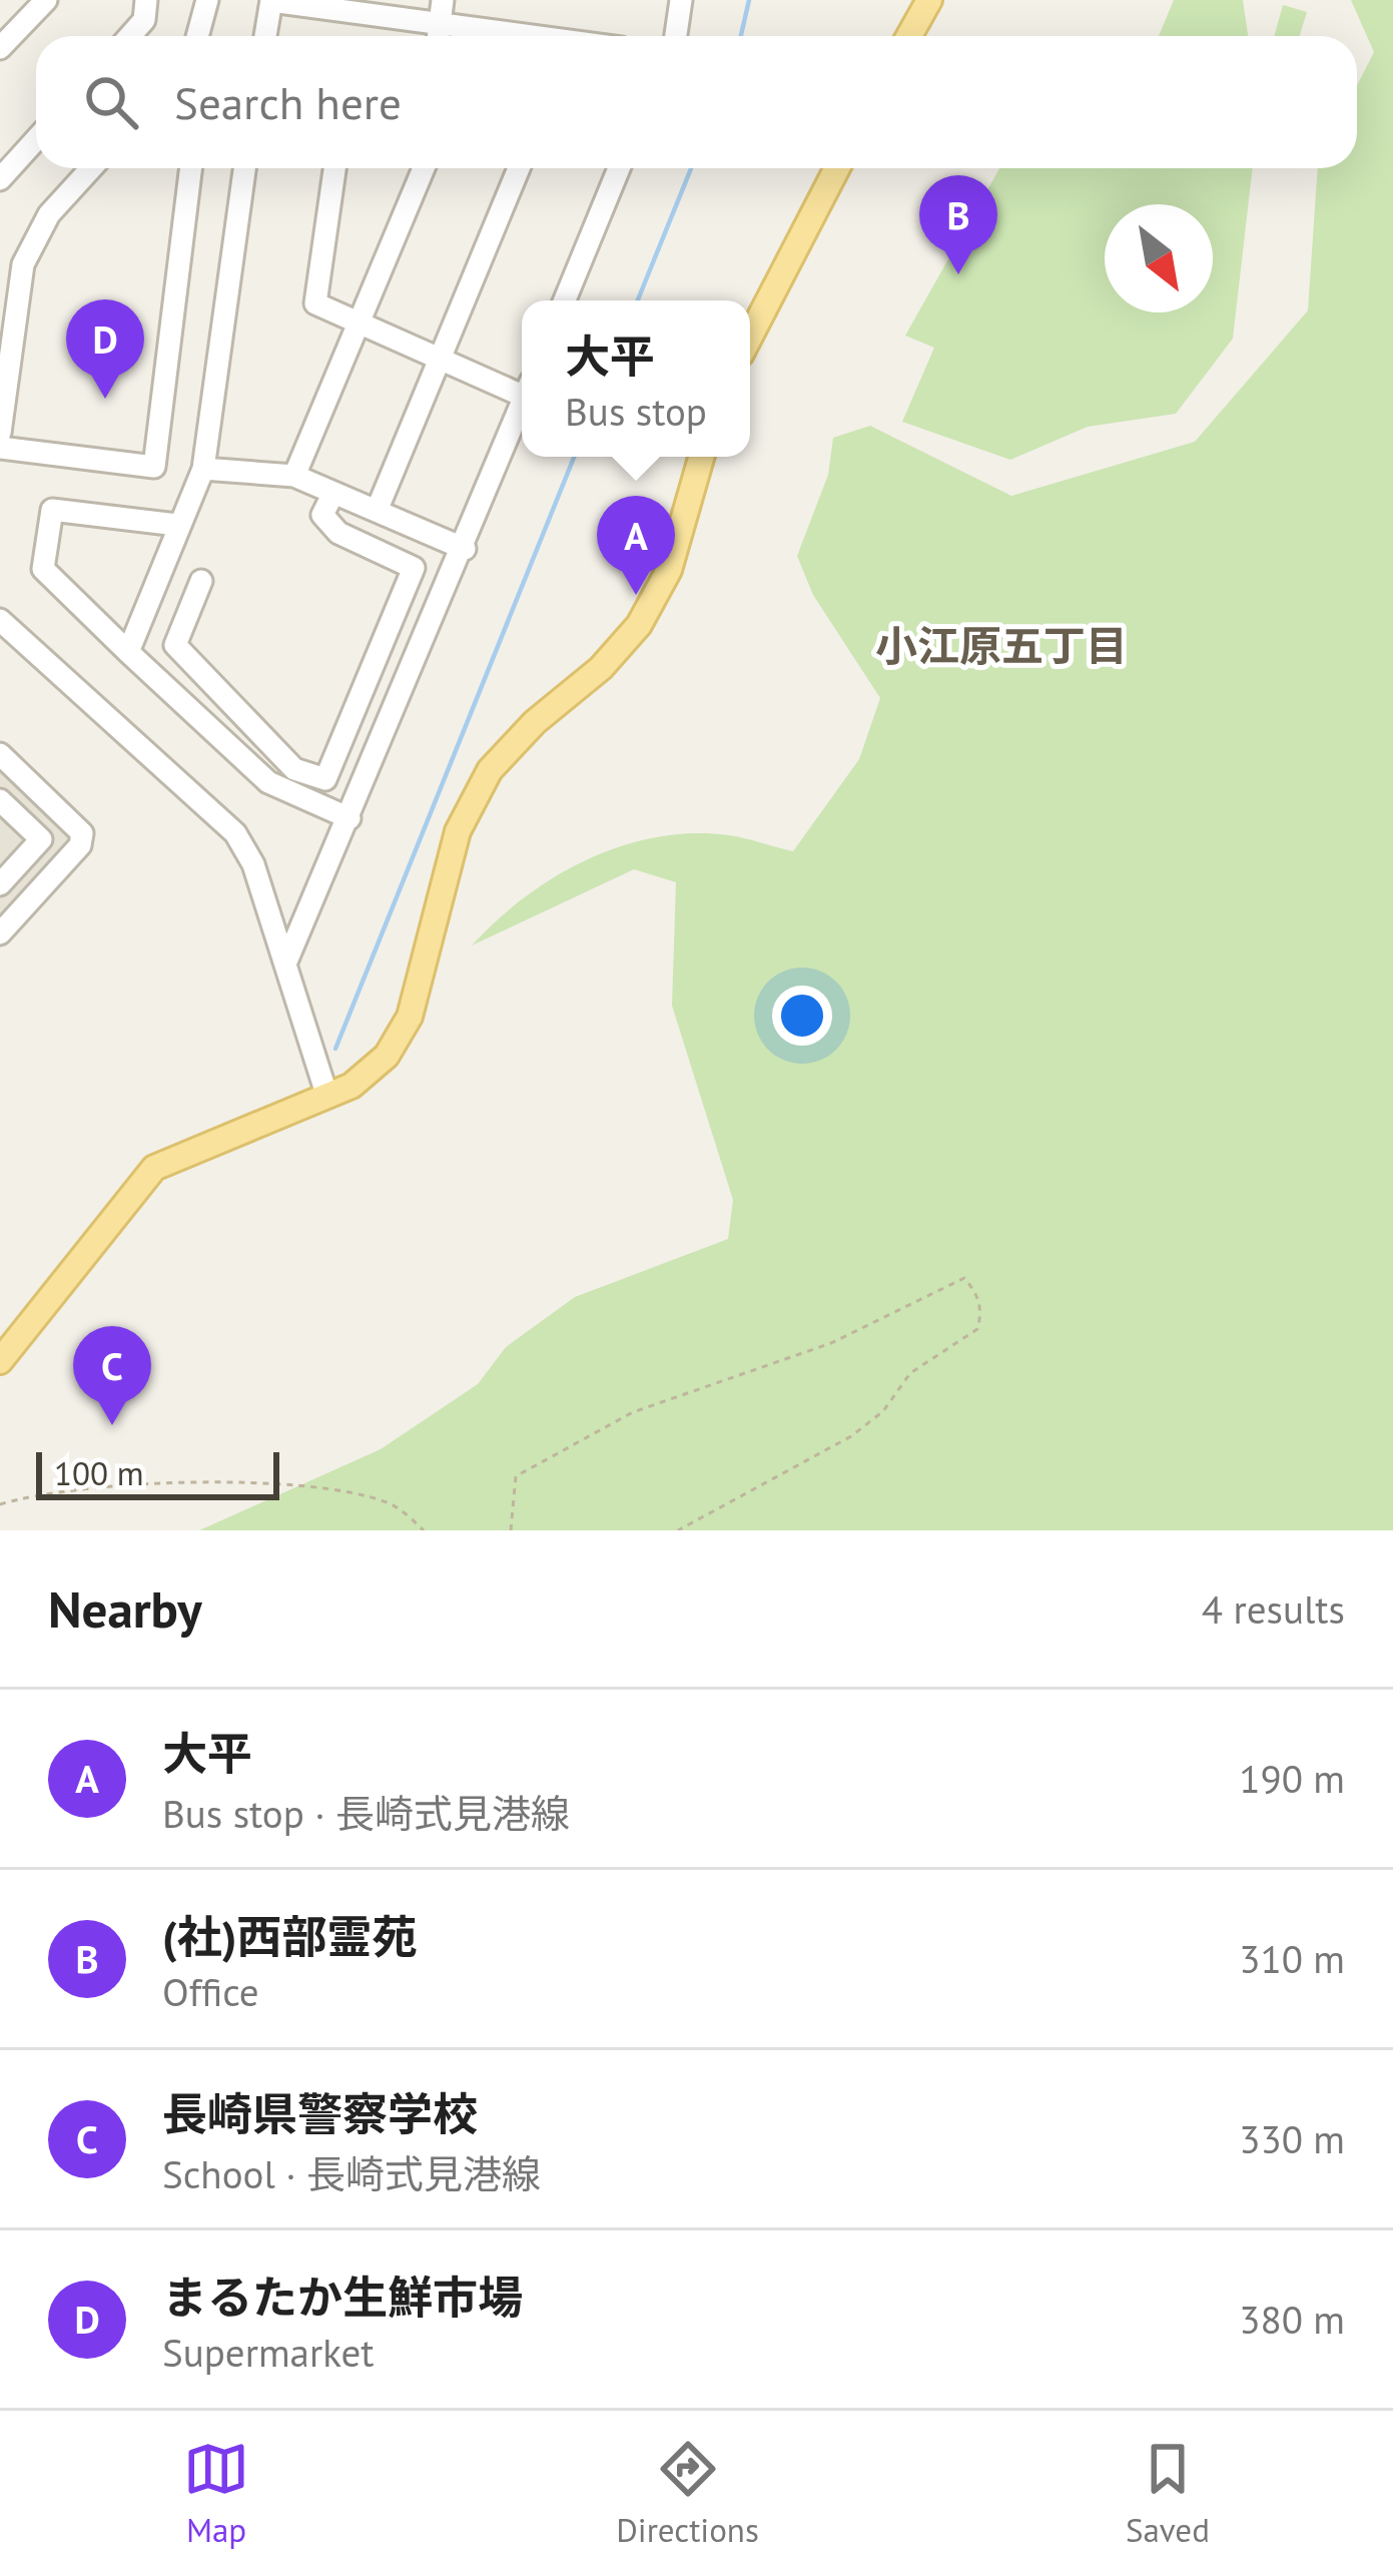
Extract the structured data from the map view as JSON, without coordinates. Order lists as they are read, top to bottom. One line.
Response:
{"districts":["小江原五丁目"],"scale_bar":"100 m","north":"bottom right","page":{"search":"Search here","pins":["B","D","A","C"],"popup":["大平","Bus stop"],"scale":"100 m","heading":["Nearby","4 results"],"list":[{"mark":"A","name":"大平","note":"Bus stop · 長崎式見港線","value":"190 m"},{"mark":"B","name":"(社)西部霊苑","note":"Office","value":"310 m"},{"mark":"C","name":"長崎県警察学校","note":"School · 長崎式見港線","value":"330 m"},{"mark":"D","name":"まるたか生鮮市場","note":"Supermarket","value":"380 m"}],"nav":["Map","Directions","Saved"]}}
